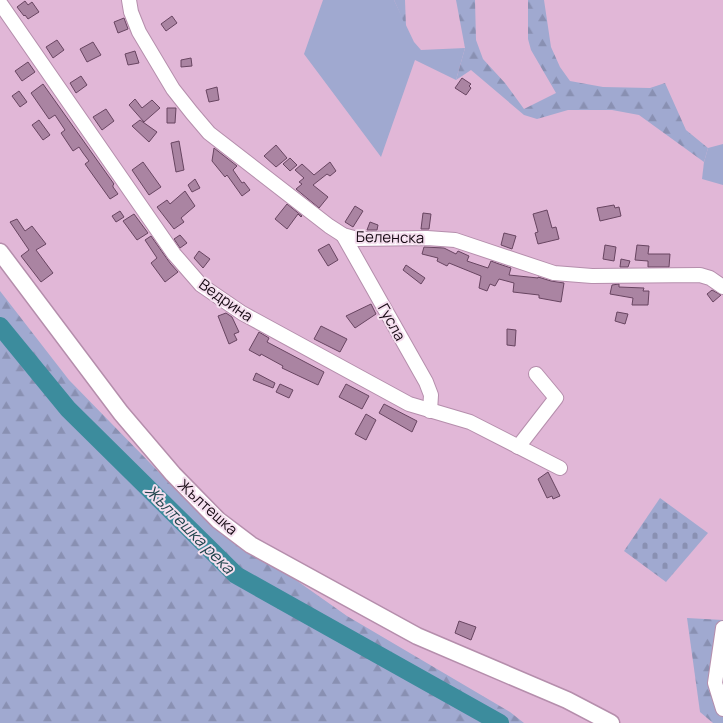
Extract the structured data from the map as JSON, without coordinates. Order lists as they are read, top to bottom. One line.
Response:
{"streets":{"main road":["Жълтешка"],"street":["Беленска","Ведрина","Гусла"]},"crossings":[["Беленска","Гусла"],["Ведрина","Гусла"]],"water":["Жълтешка река"]}
